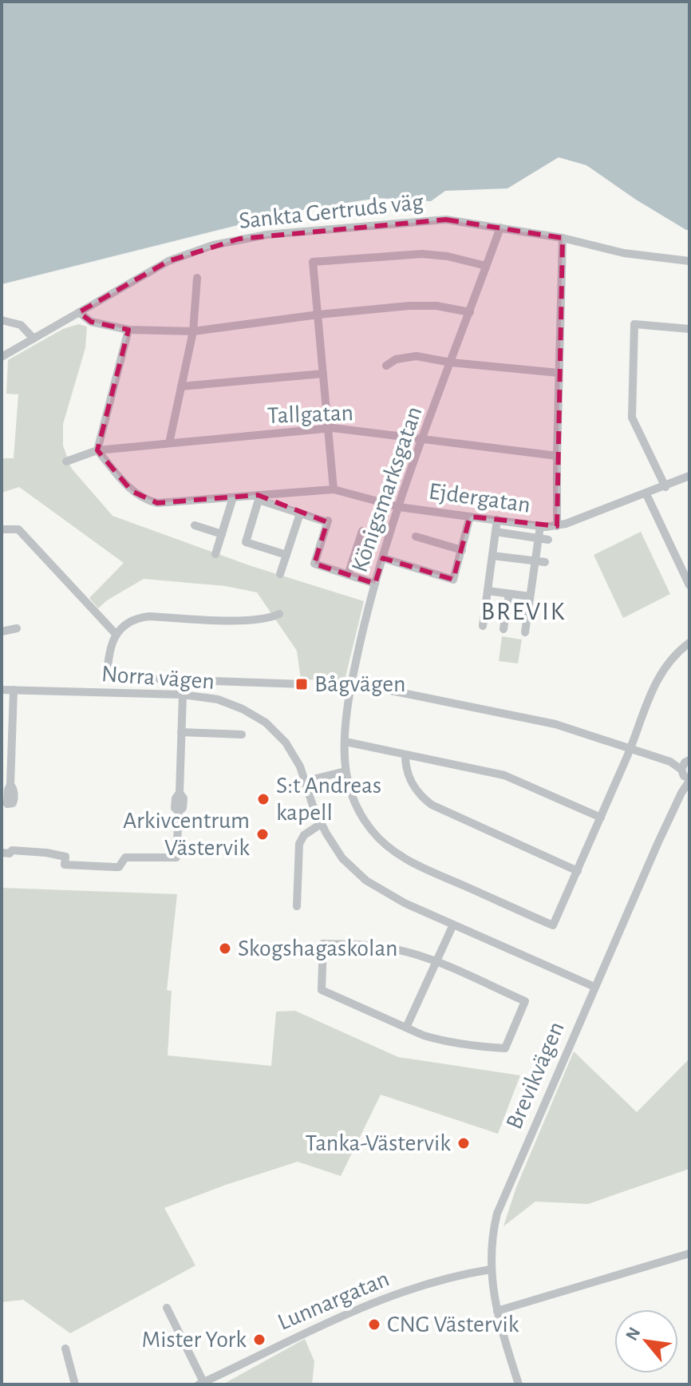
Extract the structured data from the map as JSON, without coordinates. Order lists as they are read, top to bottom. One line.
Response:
{"streets":{"street":["Sankta Gertruds väg","Tallgatan","Königsmarksgatan","Ejdergatan","Norra vägen","Brevikvägen","Lunnargatan"]},"crossings":[["Sankta Gertruds väg","Königsmarksgatan"],["Tallgatan","Königsmarksgatan"],["Tallgatan","Ejdergatan"],["Königsmarksgatan","Ejdergatan"],["Norra vägen","Brevikvägen"],["Brevikvägen","Lunnargatan"]],"districts":["BREVIK"],"places":{"transit":["Bågvägen"],"other":["S:t Andreas kapell","Arkivcentrum Västervik","Skogshagaskolan","Tanka-Västervik","CNG Västervik","Mister York"]},"north":"top left"}
